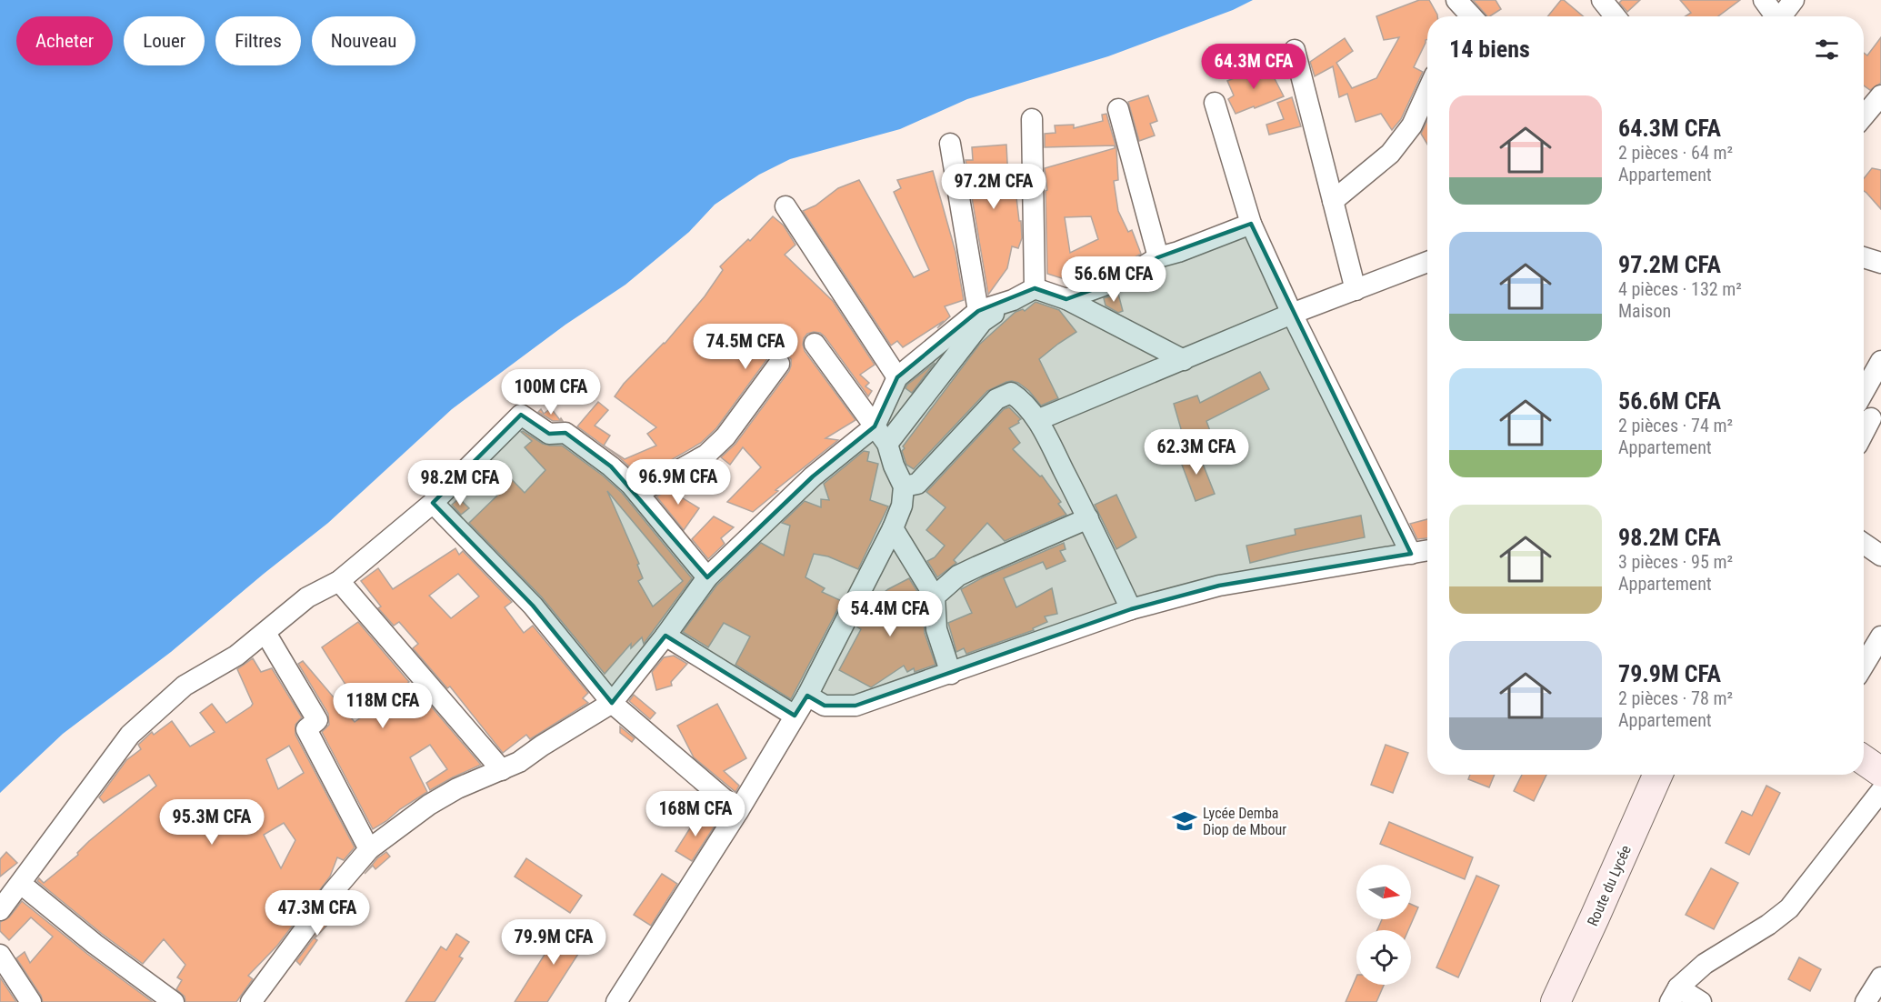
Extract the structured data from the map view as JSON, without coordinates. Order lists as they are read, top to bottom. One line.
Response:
{"streets":{"main road":["Route du Lycée"]},"places":{"school or university":["Lycée Demba Diop de Mbour"]},"north":"right","page":{"chip":["Acheter","Louer","Filtres","Nouveau"],"heading":"14 biens","price":["64.3M CFA","97.2M CFA","56.6M CFA","74.5M CFA","100M CFA","62.3M CFA","96.9M CFA","98.2M CFA","54.4M CFA","118M CFA","168M CFA","95.3M CFA","47.3M CFA","79.9M CFA"],"list":[{"name":"64.3M CFA","note":"2 pièces · 64 m² · Appartement"},{"name":"97.2M CFA","note":"4 pièces · 132 m² · Maison"},{"name":"56.6M CFA","note":"2 pièces · 74 m² · Appartement"},{"name":"98.2M CFA","note":"3 pièces · 95 m² · Appartement"},{"name":"79.9M CFA","note":"2 pièces · 78 m² · Appartement"}]}}
